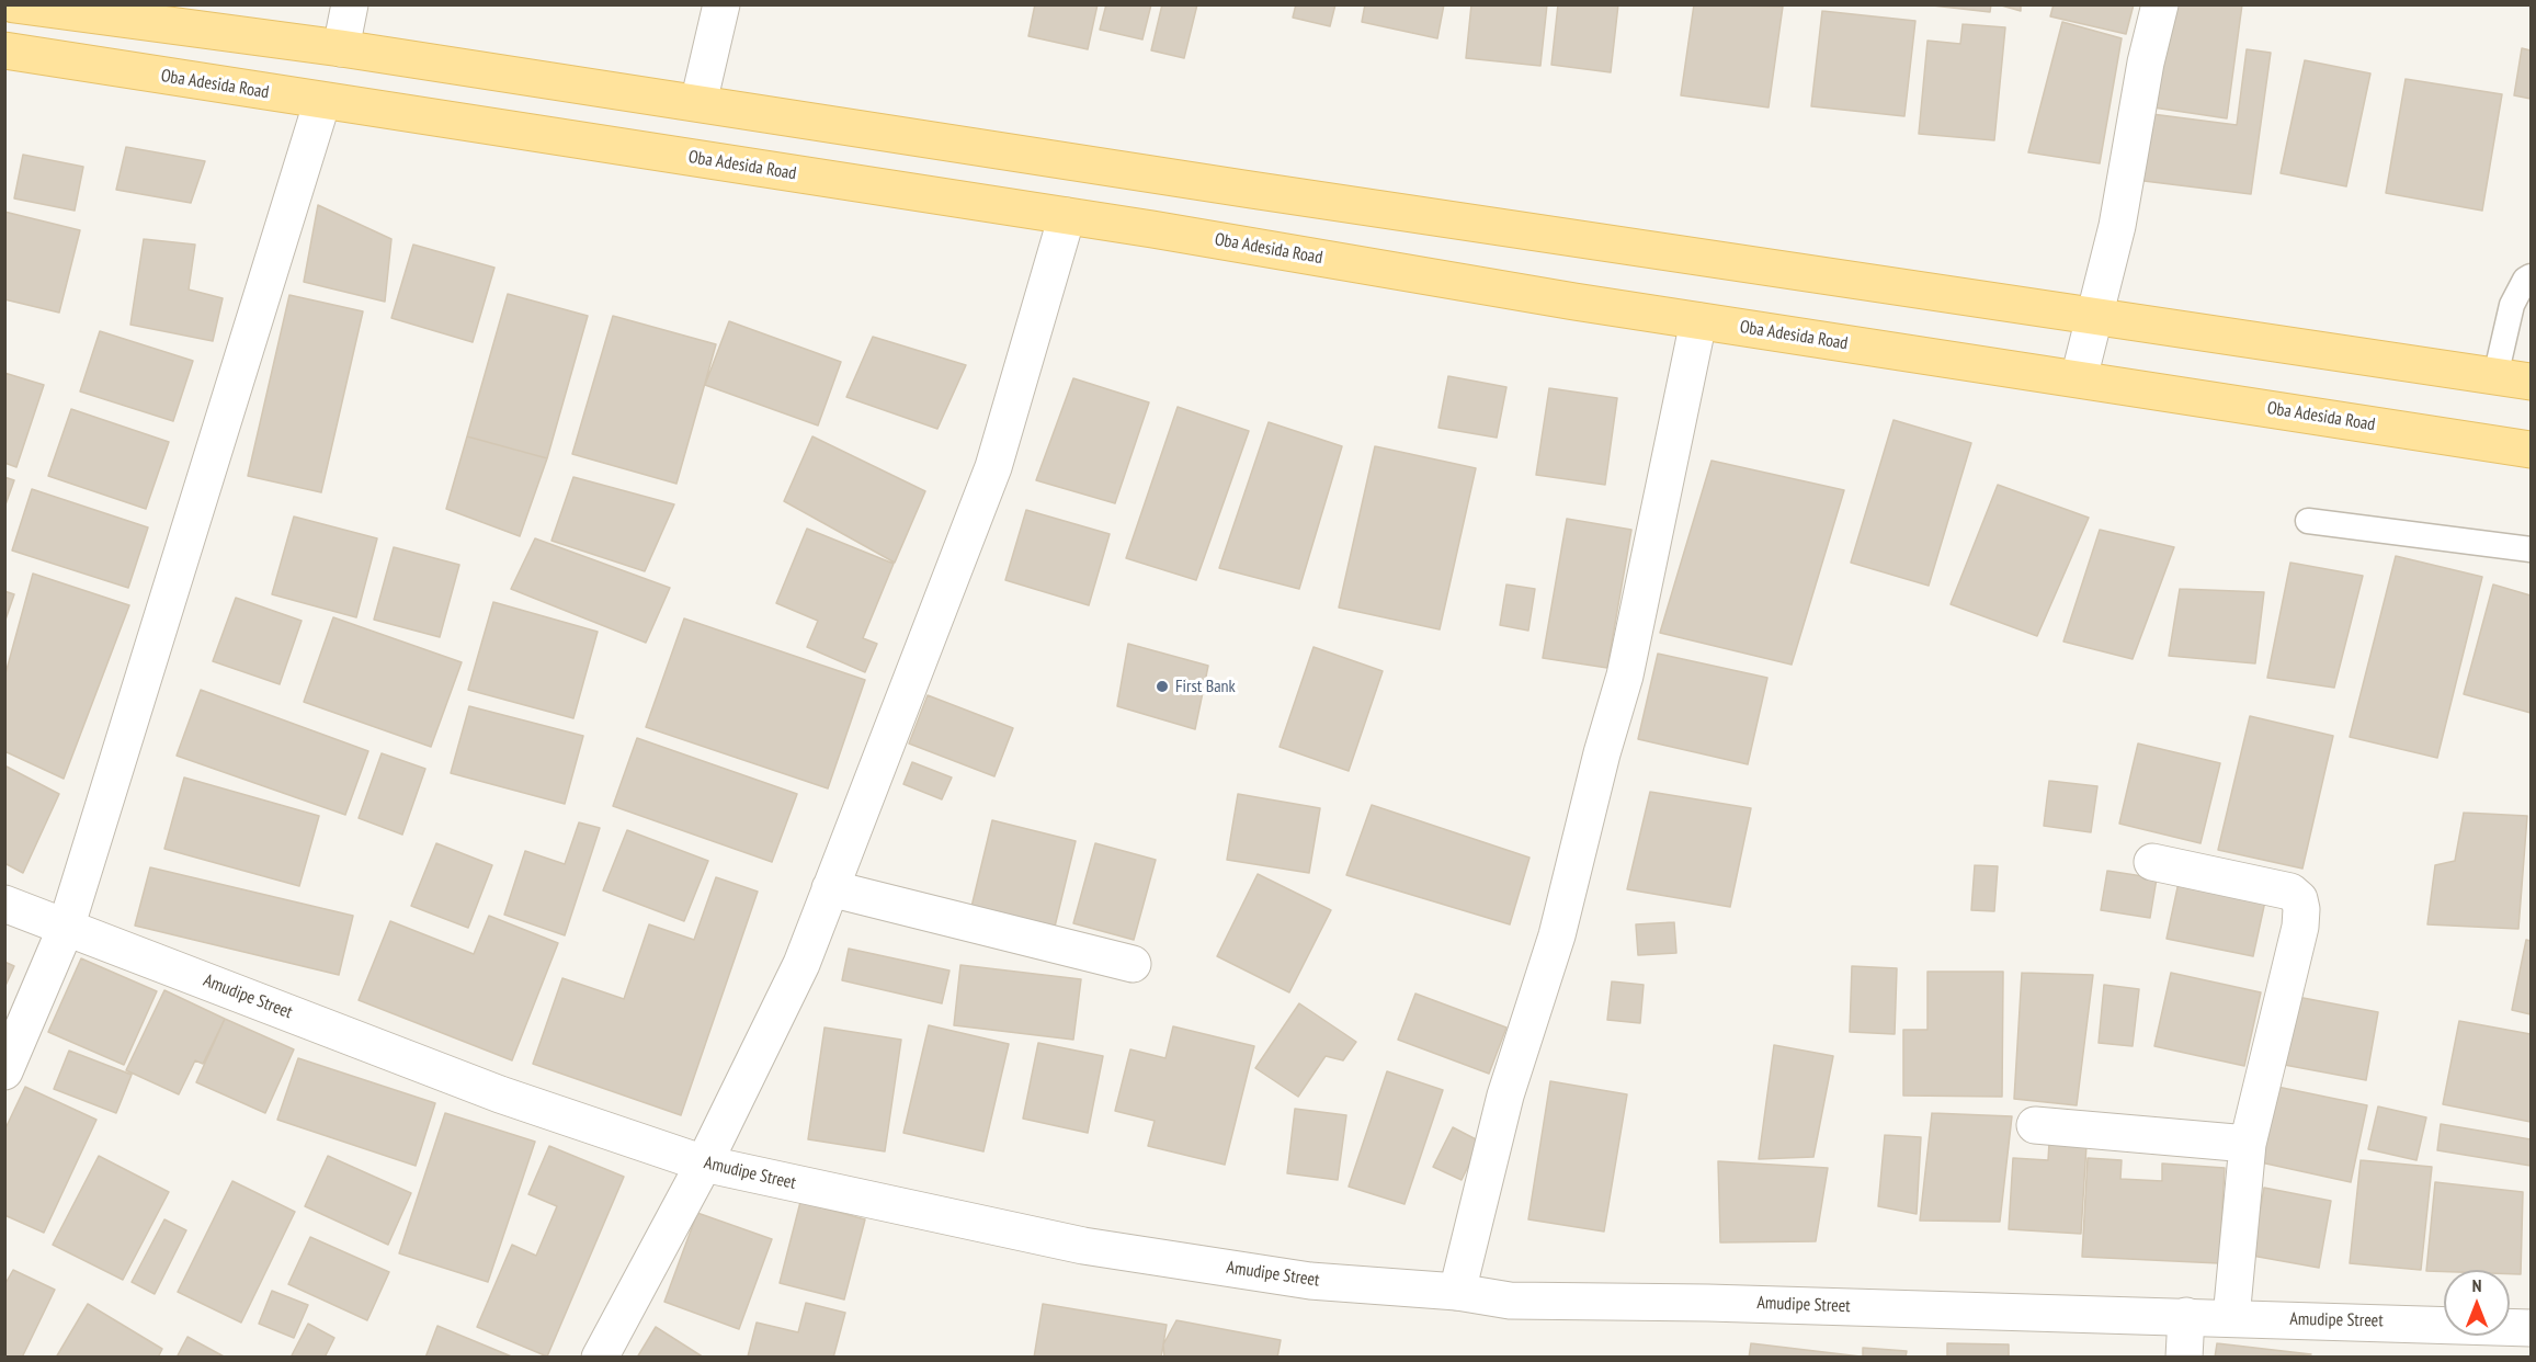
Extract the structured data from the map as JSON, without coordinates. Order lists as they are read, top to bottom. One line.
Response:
{"streets":{"main road":["Oba Adesida Road"],"street":["Amudipe Street"]},"places":["First Bank"],"north":"top"}
